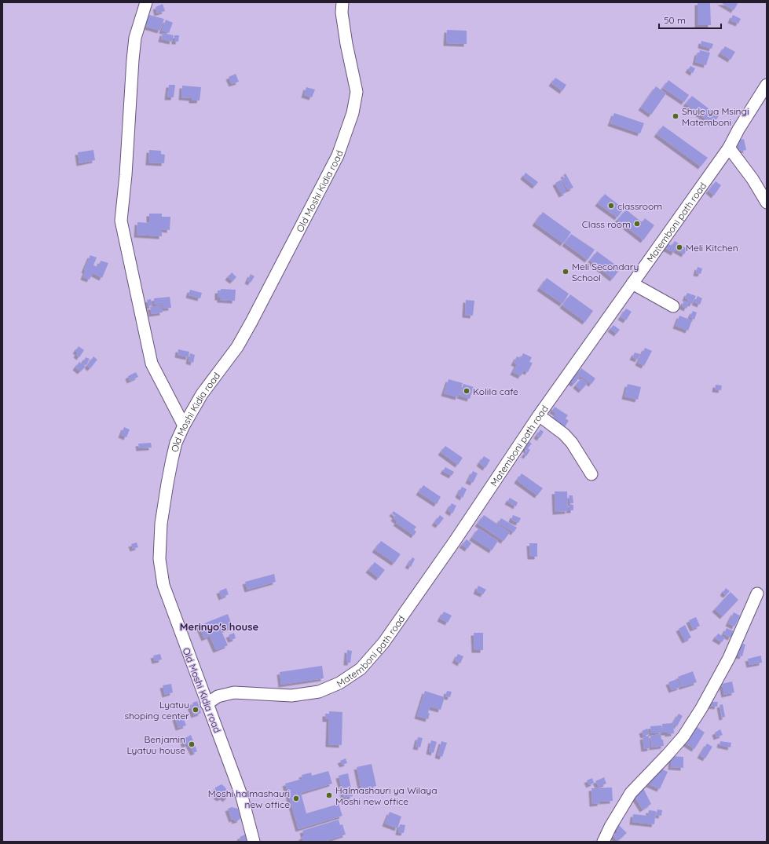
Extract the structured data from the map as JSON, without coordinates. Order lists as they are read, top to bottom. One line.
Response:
{"streets":{"street":["Old Moshi Kidia road","Matemboni path road"]},"crossings":[["Old Moshi Kidia road","Matemboni path road"]],"districts":["Merinyo's house"],"places":["Shule ya Msingi Matemboni","classroom","Class room","Meli Kitchen","Meli Secondary School","Kolila cafe","Lyatuu shoping center","Benjamin Lyatuu house","Halmashauri ya Wilaya Moshi new office","Moshi halmashauri new office"],"scale_bar":"50 m"}
